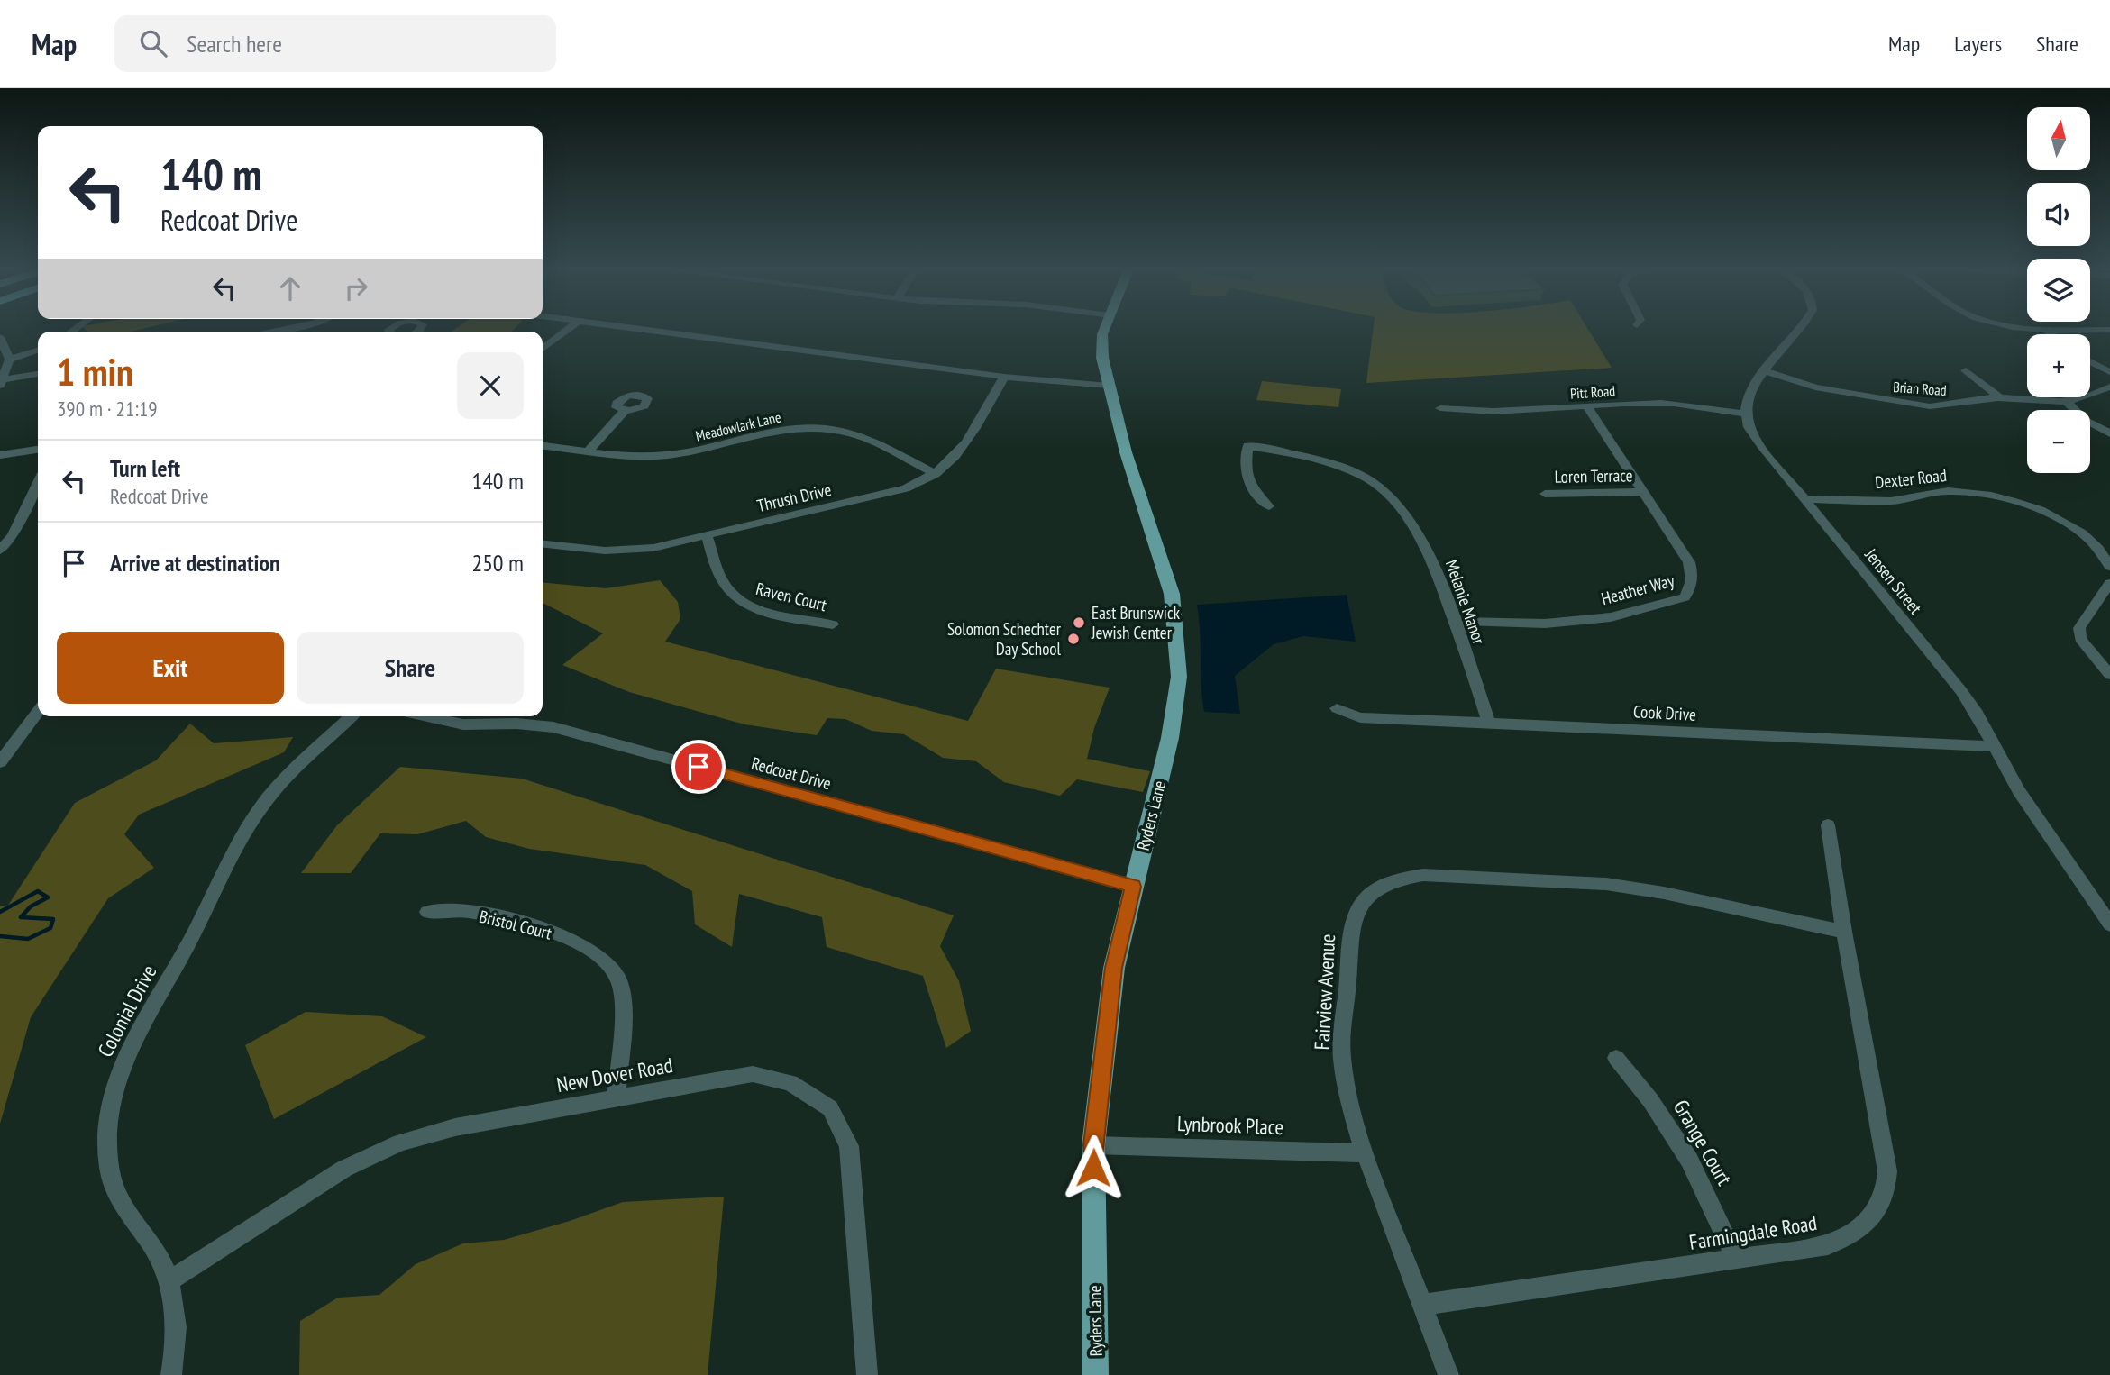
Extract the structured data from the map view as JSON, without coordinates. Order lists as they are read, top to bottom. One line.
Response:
{"streets":{"main road":["Ryders Lane"],"street":["Brian Road","Pitt Road","Meadowlark Lane","Loren Terrace","Dexter Road","Thrush Drive","Jensen Street","Heather Way","Raven Court","Melanie Manor","Cook Drive","Redcoat Drive","Bristol Court","Fairview Avenue","Colonial Drive","New Dover Road","Lynbrook Place","Grange Court","Farmingdale Road"]},"crossings":[["Pitt Road","Jensen Street"],["Pitt Road","Heather Way"],["Meadowlark Lane","Thrush Drive"],["Loren Terrace","Heather Way"],["Dexter Road","Jensen Street"],["Thrush Drive","Raven Court"],["Jensen Street","Cook Drive"],["Heather Way","Melanie Manor"],["Melanie Manor","Cook Drive"],["Redcoat Drive","Ryders Lane"],["Ryders Lane","Lynbrook Place"],["Bristol Court","New Dover Road"],["Fairview Avenue","Lynbrook Place"],["Fairview Avenue","Farmingdale Road"],["Colonial Drive","New Dover Road"],["Grange Court","Farmingdale Road"]],"places":["East Brunswick Jewish Center","Solomon Schechter Day School"],"north":"top","page":{"header":"Map","search":"Search here","nav":["Map","Layers","Share"],"map_buttons":["+","−"],"turn":["140 m","Redcoat Drive"],"heading":["1 min","390 m · 21:19"],"list":[{"name":"Turn left","note":"Redcoat Drive","value":"140 m"},{"name":"Arrive at destination","value":"250 m"}],"buttons":["Exit","Share"]}}
